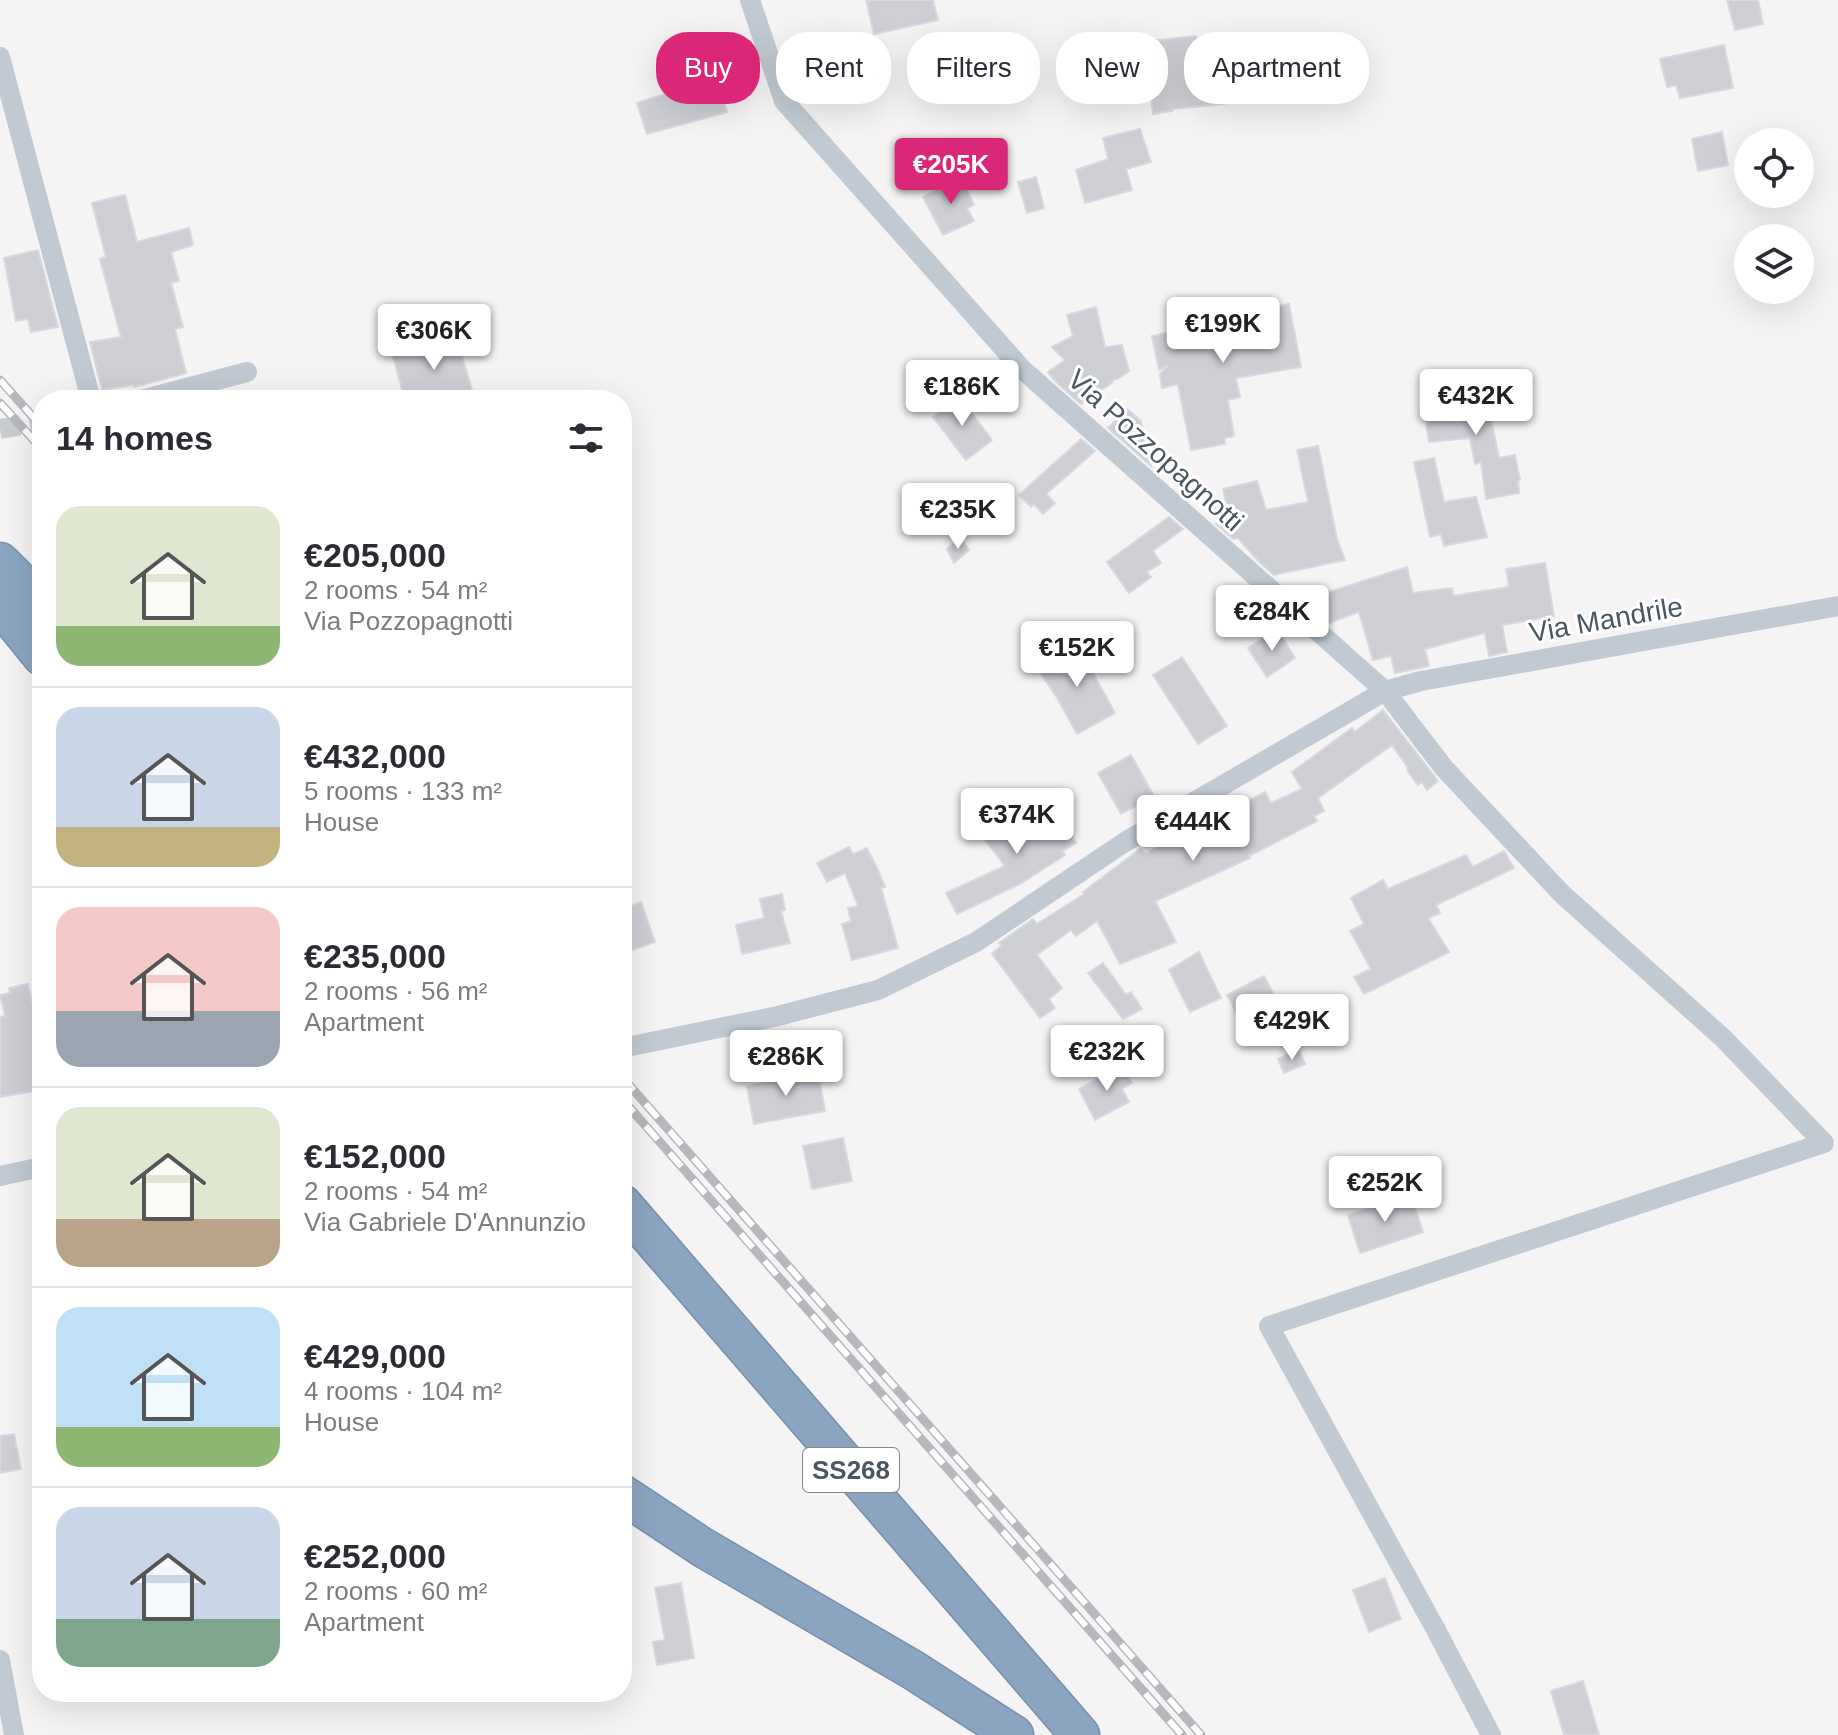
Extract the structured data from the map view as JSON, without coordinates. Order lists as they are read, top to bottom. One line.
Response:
{"streets":{"highway":["SS268"],"street":["Via Pozzopagnotti","Via Mandrile"]},"crossings":[["Via Pozzopagnotti","Via Mandrile"]],"page":{"chip":["Buy","Rent","Filters","New","Apartment"],"price":["€205K","€199K","€306K","€186K","€432K","€235K","€284K","€152K","€374K","€444K","€429K","€232K","€286K","€252K"],"heading":"14 homes","list":[{"name":"€205,000","note":"2 rooms · 54 m² · Via Pozzopagnotti"},{"name":"€432,000","note":"5 rooms · 133 m² · House"},{"name":"€235,000","note":"2 rooms · 56 m² · Apartment"},{"name":"€152,000","note":"2 rooms · 54 m² · Via Gabriele D'Annunzio"},{"name":"€429,000","note":"4 rooms · 104 m² · House"},{"name":"€252,000","note":"2 rooms · 60 m² · Apartment"}]}}
